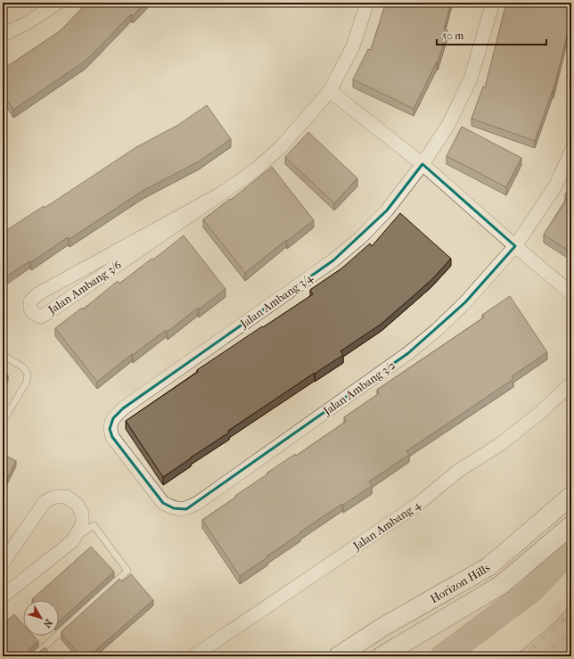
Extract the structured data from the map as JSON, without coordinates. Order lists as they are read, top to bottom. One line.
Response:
{"streets":{"street":["Jalan Ambang 3/6","Jalan Ambang 3/4","Jalan Ambang 3/2","Jalan Ambang 4","Horizon Hills"]},"crossings":[["Jalan Ambang 3/4","Jalan Ambang 3/2"]],"scale_bar":"50 m","north":"bottom right"}
